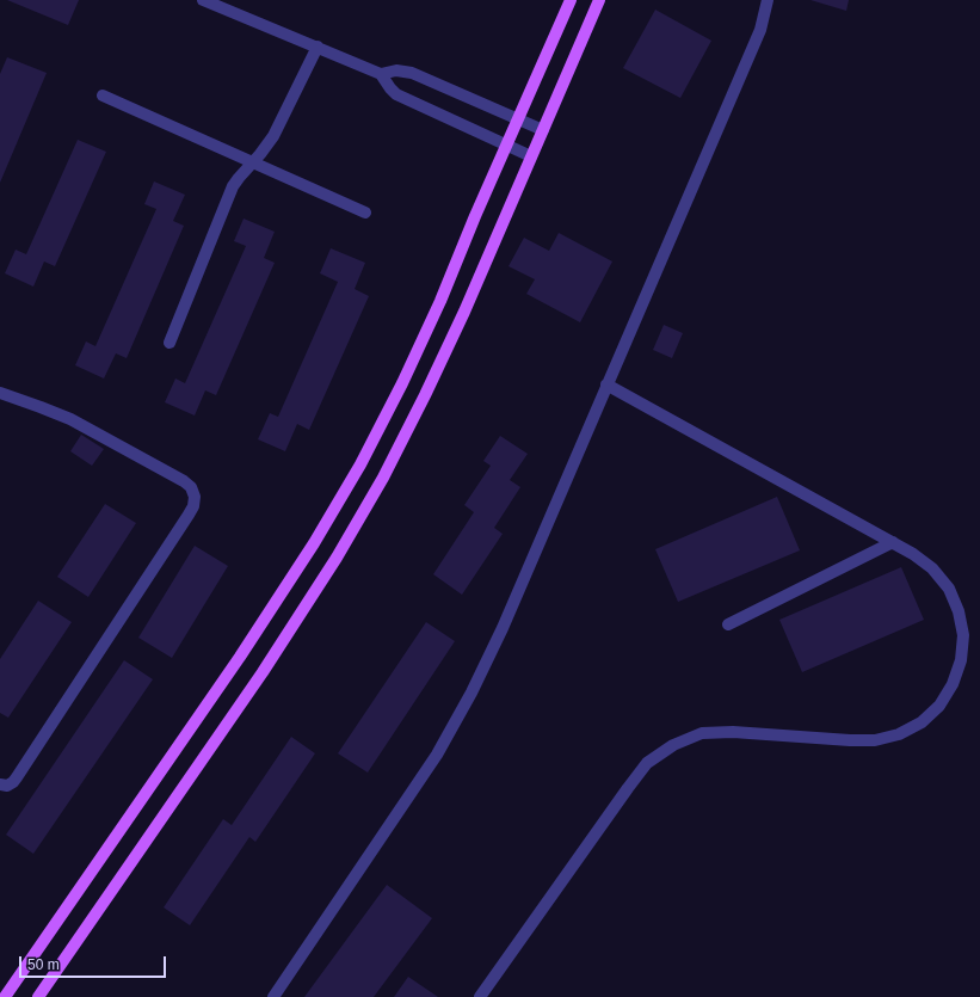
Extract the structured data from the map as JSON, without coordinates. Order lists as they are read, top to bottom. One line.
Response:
{"scale_bar":"50 m"}
